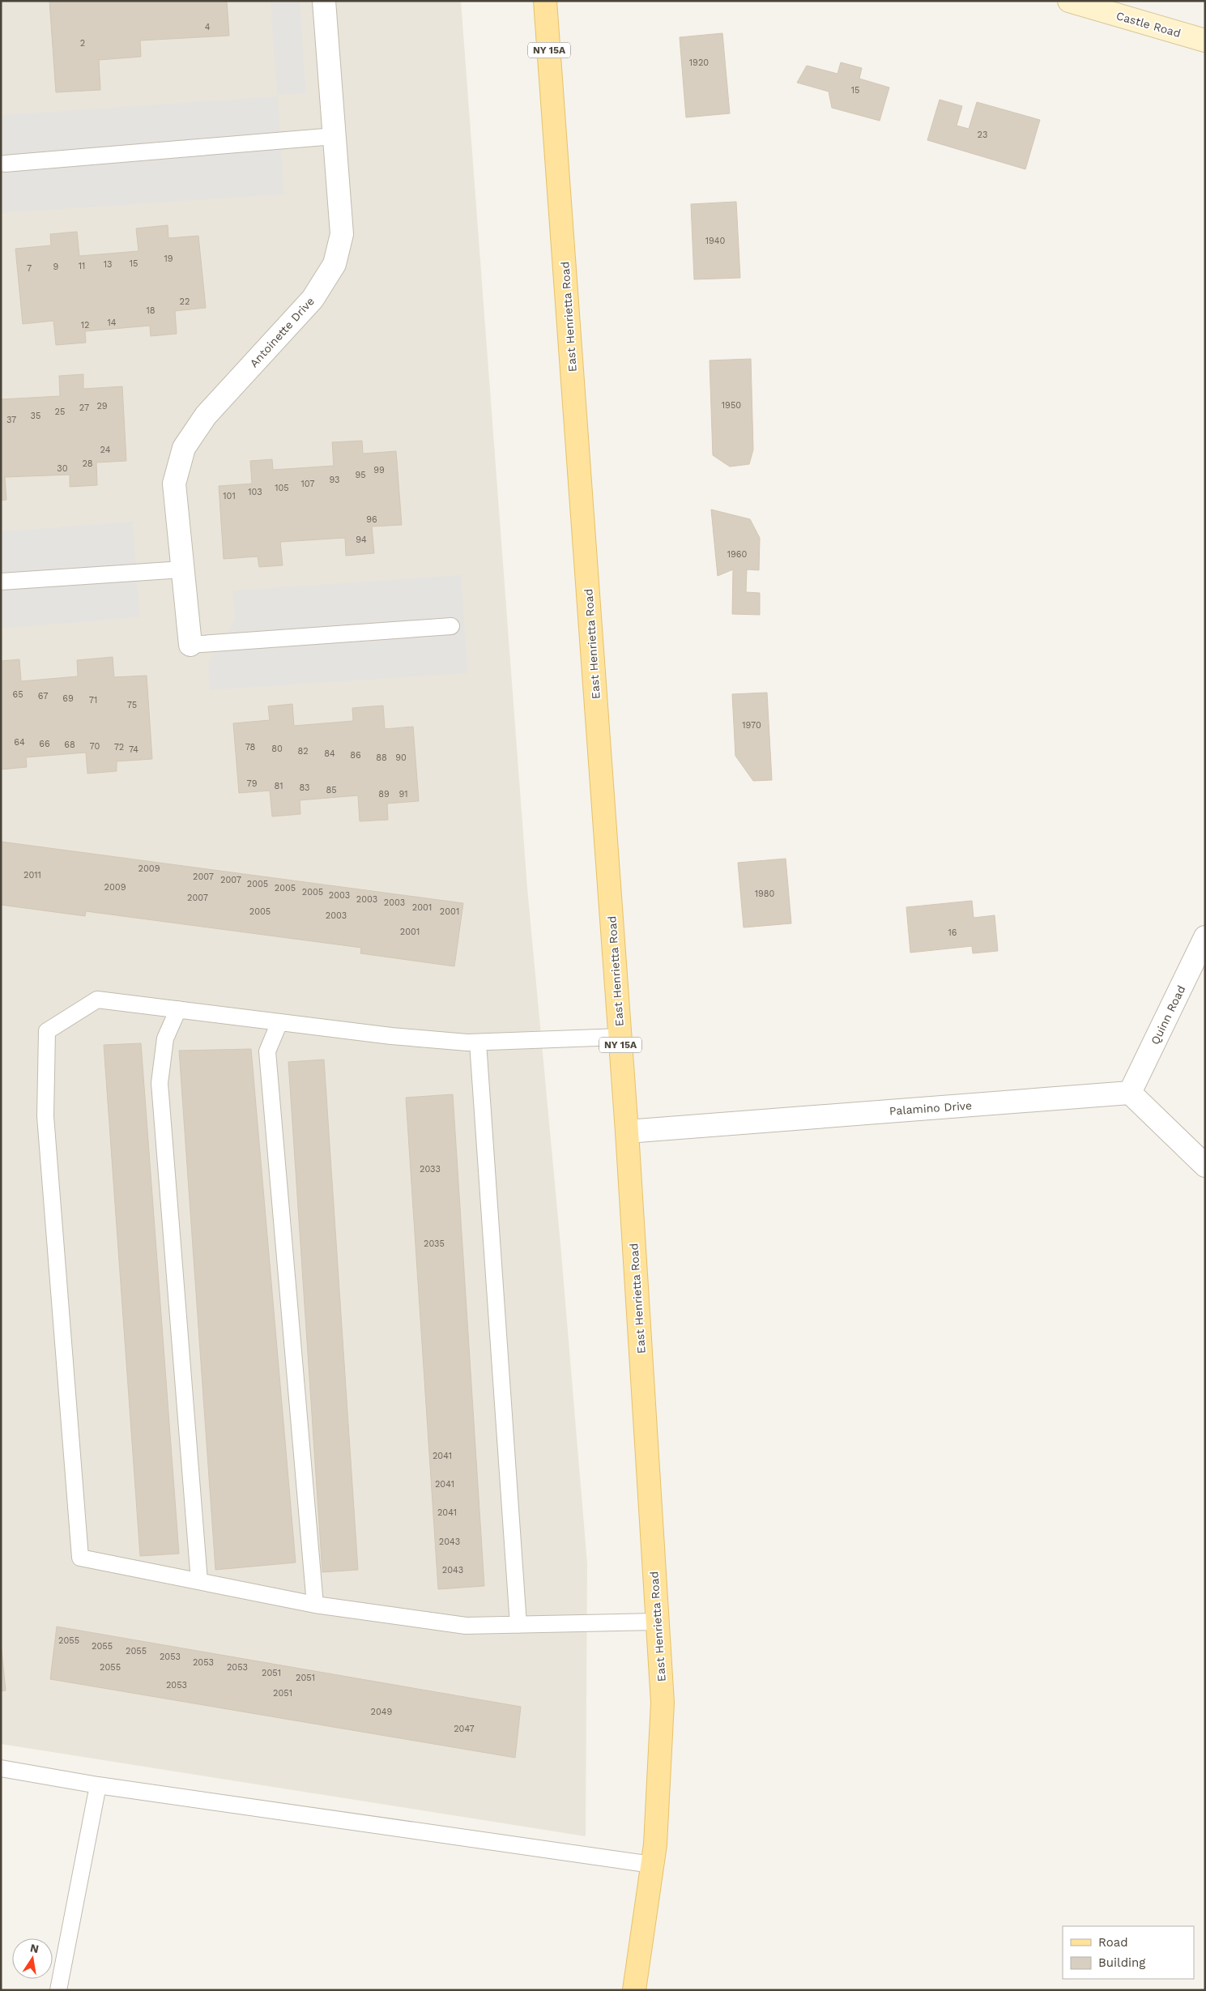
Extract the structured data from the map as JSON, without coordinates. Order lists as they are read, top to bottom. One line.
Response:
{"streets":{"main road":["NY 15A","East Henrietta Road"],"street":["Castle Road","Antoinette Drive","Quinn Road","Palamino Drive"]},"crossings":[["East Henrietta Road","Palamino Drive"],["Quinn Road","Palamino Drive"]],"house_numbers":["4","2","1920","15","23","1940","19","15","13","11","9","7","22","18","14","12","1950","29","27","25","35","37","24","28","30","99","95","93","107","105","103","101","96","94","1960","65","67","69","71","75","1970","64","66","68","70","72","78","80","74","82","84","86","88","90","79","81","83","85","89","91","2009","2011","2007","2007","2005","2009","2005","2005","1980","2003","2007","2003","2003","2001","2005","2001","2003","2001","16","2033","2035","2041","2041","2041","2043","2043","2055","2055","2055","2053","2053","2055","2053","2051","2051","2053","2051","2049","2047"],"legend":["Road","Building"],"north":"top"}
